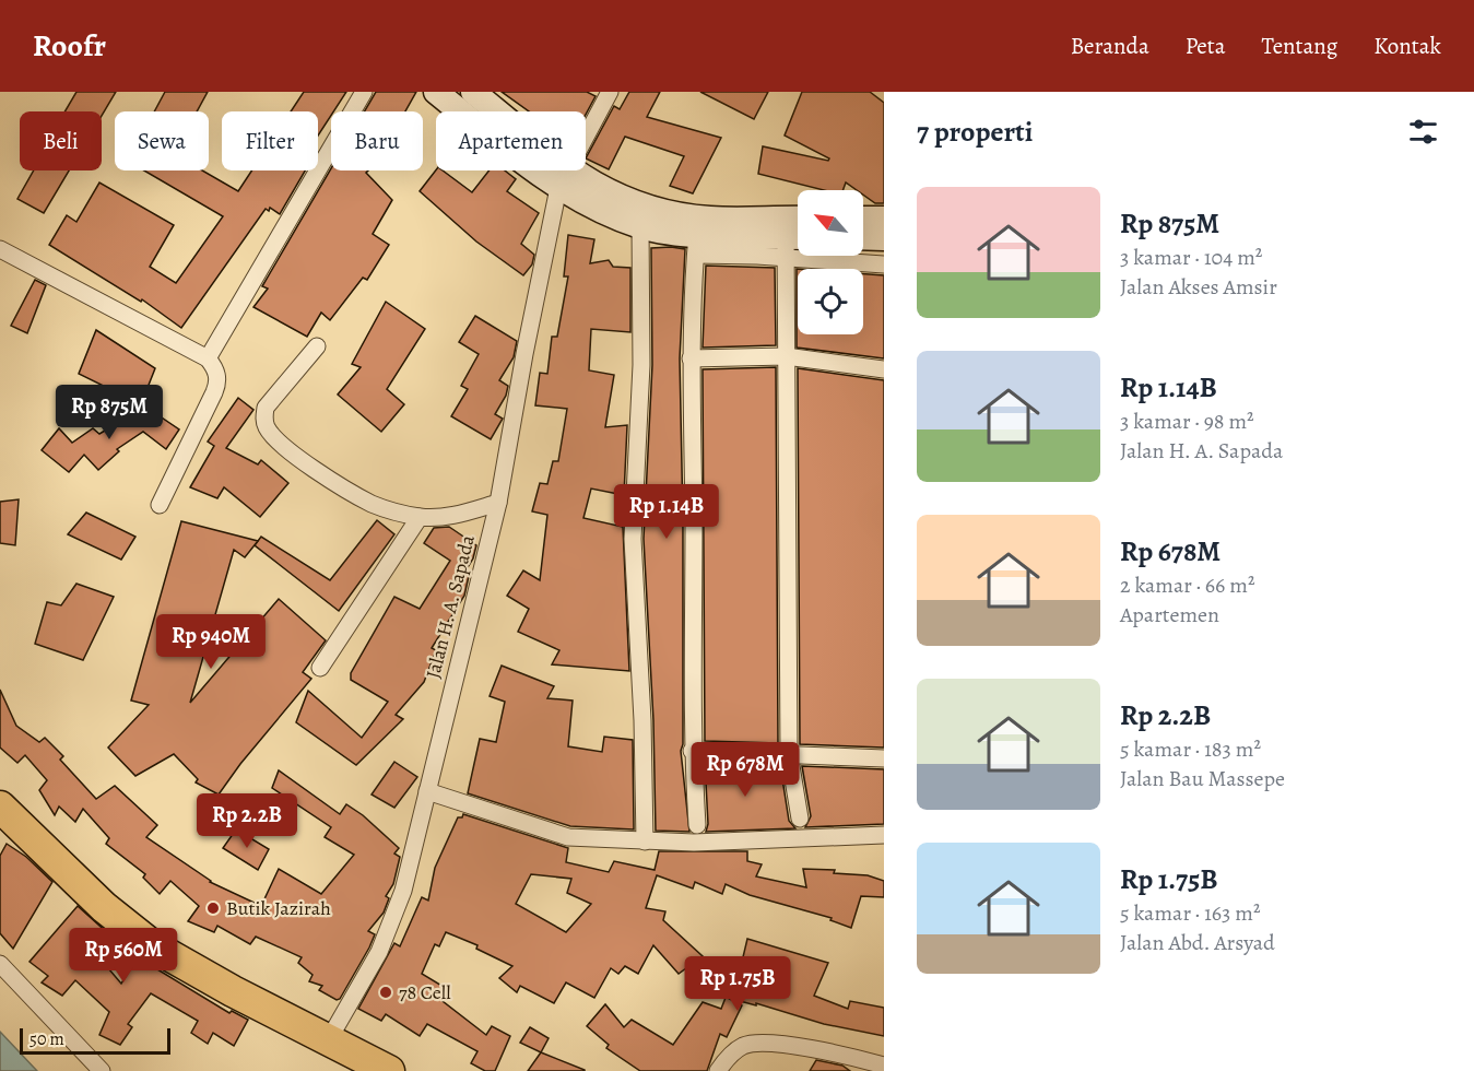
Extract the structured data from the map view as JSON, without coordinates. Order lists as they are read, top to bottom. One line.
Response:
{"streets":{"street":["Jalan H. A. Sapada"]},"places":["Butik Jazirah","78 Cell"],"scale_bar":"50 m","north":"top left","page":{"header":"Roofr","nav":["Beranda","Peta","Tentang","Kontak"],"heading":"7 properti","chip":["Beli","Sewa","Filter","Baru","Apartemen"],"list":[{"name":"Rp 875M","note":"3 kamar · 104 m² · Jalan Akses Amsir"},{"name":"Rp 1.14B","note":"3 kamar · 98 m² · Jalan H. A. Sapada"},{"name":"Rp 678M","note":"2 kamar · 66 m² · Apartemen"},{"name":"Rp 2.2B","note":"5 kamar · 183 m² · Jalan Bau Massepe"},{"name":"Rp 1.75B","note":"5 kamar · 163 m² · Jalan Abd. Arsyad"}],"price":["Rp 875M","Rp 1.14B","Rp 940M","Rp 678M","Rp 2.2B","Rp 560M","Rp 1.75B"],"scale":"50 m"}}
